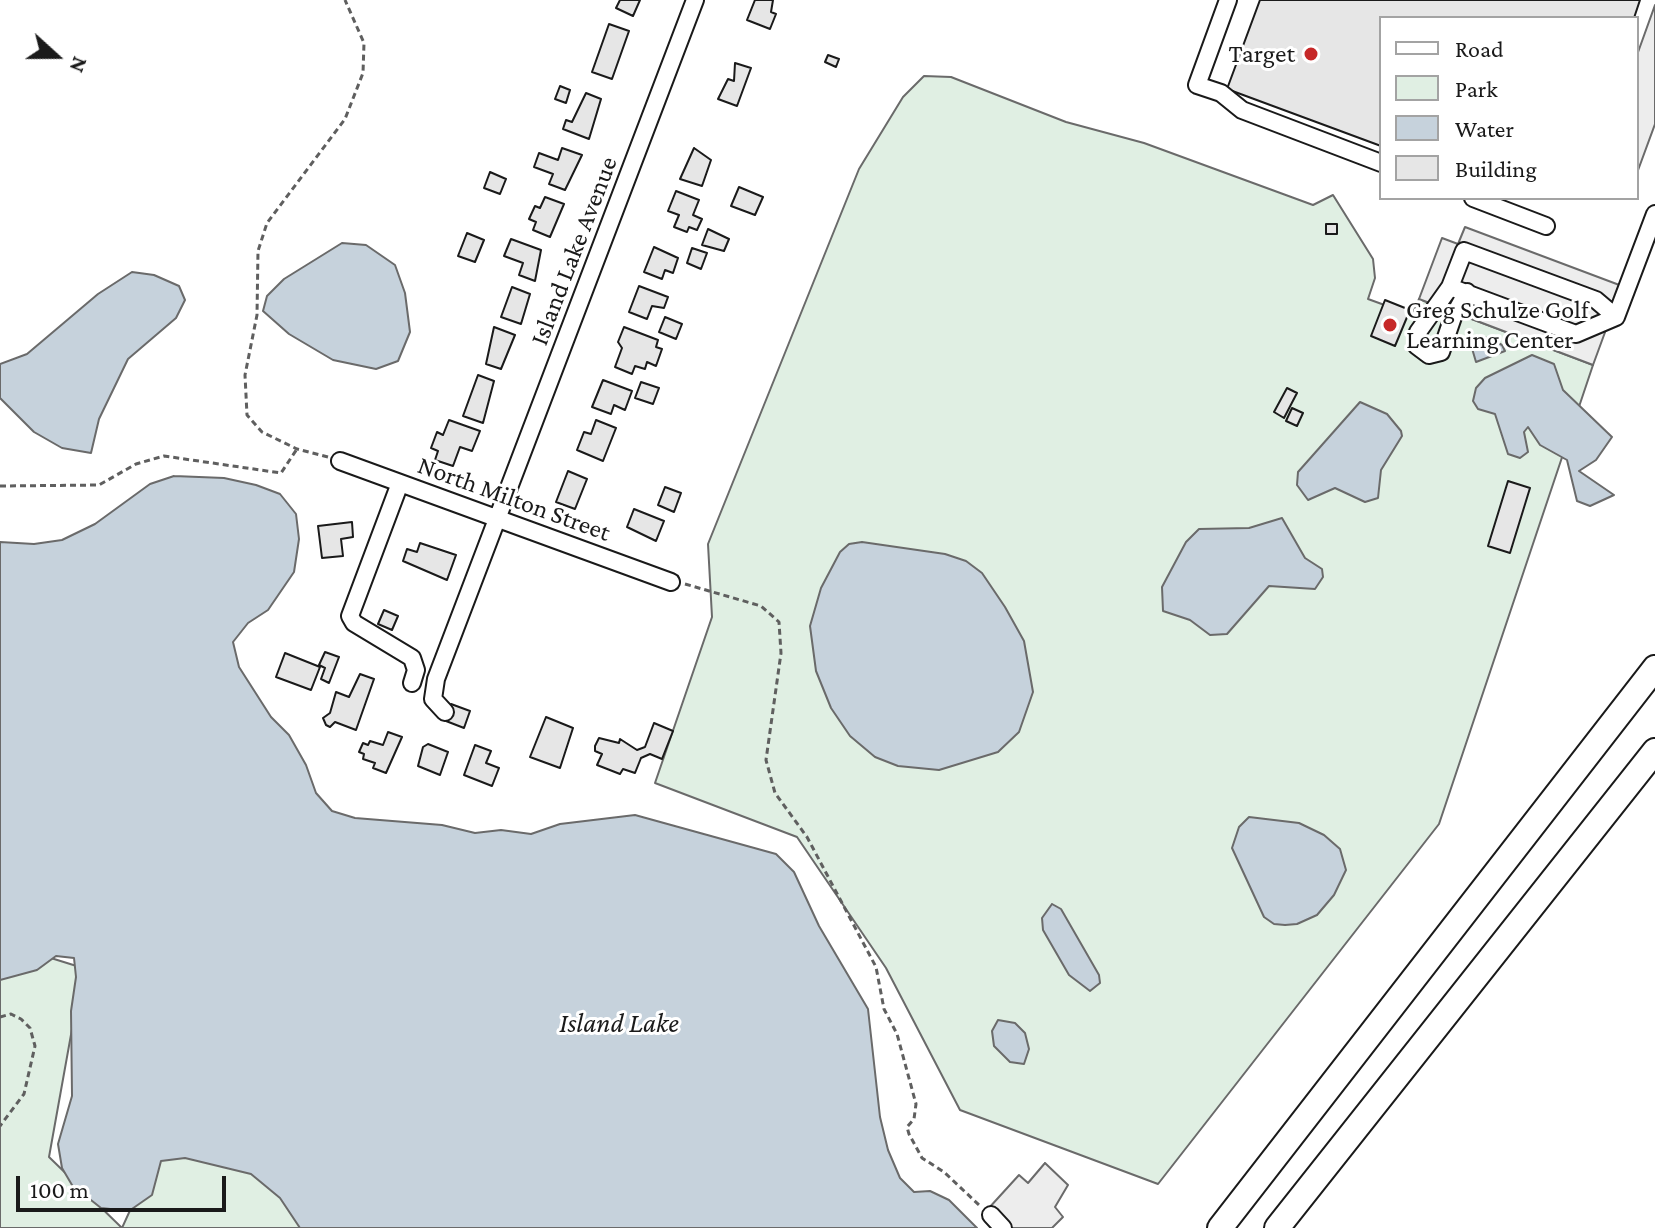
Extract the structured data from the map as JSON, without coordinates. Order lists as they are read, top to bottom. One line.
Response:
{"streets":{"street":["Island Lake Avenue","North Milton Street"]},"crossings":[["Island Lake Avenue","North Milton Street"]],"water":["Island Lake"],"places":["Target","Greg Schulze Golf Learning Center"],"legend":["Road","Park","Water","Building"],"scale_bar":"100 m","north":"right"}
